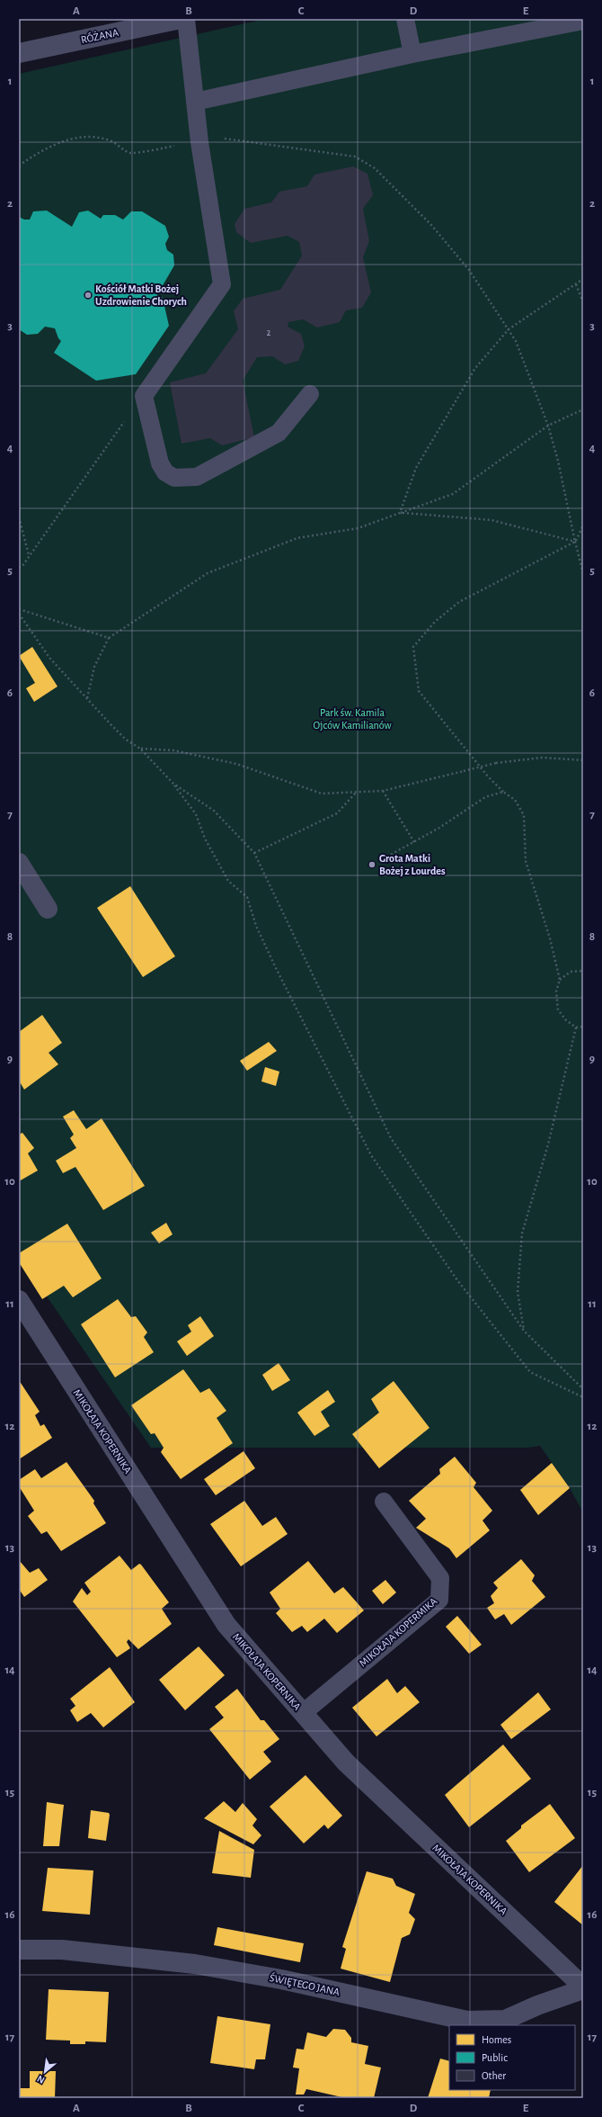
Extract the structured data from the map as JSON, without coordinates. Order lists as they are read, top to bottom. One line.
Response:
{"streets":{"street":["RÓŻANA","MIKOŁAJA KOPERNIKA","ŚWIĘTEGO JANA"],"lane":["MIKOŁAJA KOPERMIKA"]},"crossings":[["MIKOŁAJA KOPERNIKA","MIKOŁAJA KOPERMIKA"],["MIKOŁAJA KOPERNIKA","ŚWIĘTEGO JANA"]],"parks":["Park św. Kamila Ojców Kamilianów"],"places":["Kościół Matki Bożej Uzdrowienie Chorych","Grota Matki Bożej z Lourdes"],"house_numbers":["2"],"legend":["Homes","Public","Other"],"north":"bottom left","grid":{"columns":["A","B","C","D","E"],"rows":["1","2","3","4","5","6","7","8","9","10","11","12","13","14","15","16","17"]}}
